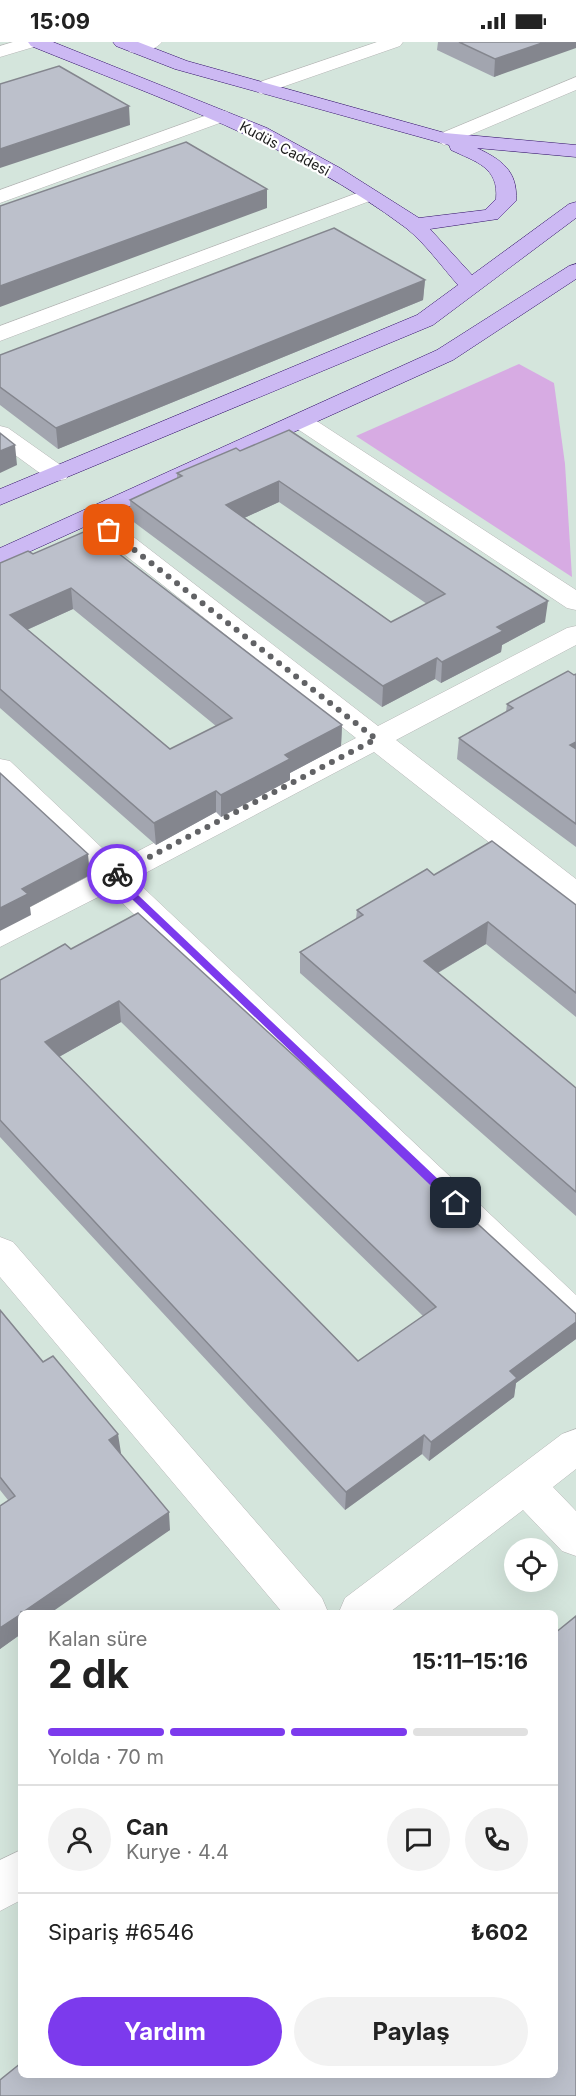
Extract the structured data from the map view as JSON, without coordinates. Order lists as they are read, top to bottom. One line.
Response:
{"streets":{"street":["Kudüs Caddesi"]},"page":{"status":"15:09","heading":["2 dk","Kalan süre","15:11–15:16"],"panel":["Can","Kurye · 4.4","Sipariş #6546","₺602"],"bar":"Yolda · 70 m","buttons":["Yardım","Paylaş"]}}
